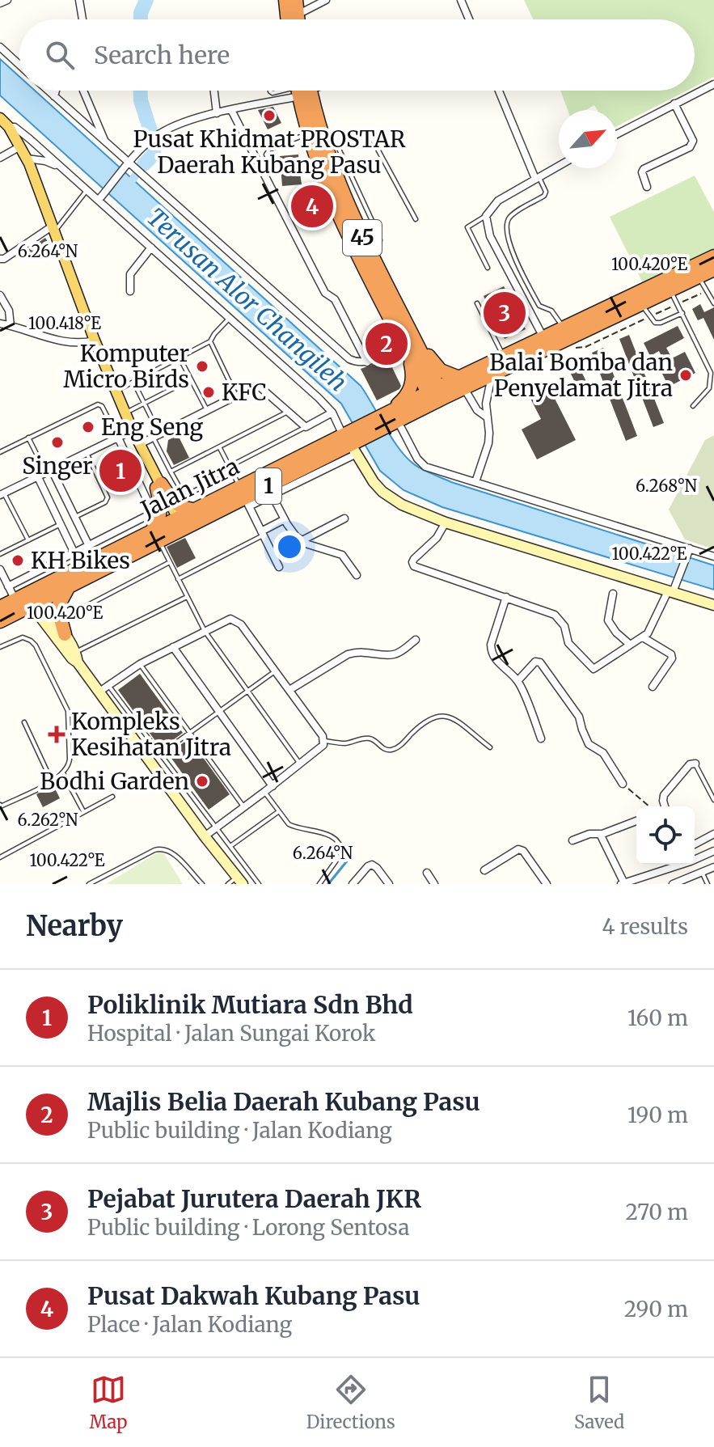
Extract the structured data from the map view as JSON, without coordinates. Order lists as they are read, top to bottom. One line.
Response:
{"streets":{"highway":["45","1","Jalan Jitra"]},"crossings":[["45","Jalan Jitra"]],"water":["Terusan Alor Changileh"],"places":{"other":["Pusat Khidmat PROSTAR Daerah Kubang Pasu","Komputer Micro Birds","Balai Bomba dan Penyelamat Jitra","KFC","Eng Seng","Singer","KH Bikes","Bodhi Garden"],"health":["Kompleks Kesihatan Jitra"]},"north":"top right","page":{"search":"Search here","pins":["4","3","2","1"],"heading":["Nearby","4 results"],"list":[{"mark":"1","name":"Poliklinik Mutiara Sdn Bhd","note":"Hospital · Jalan Sungai Korok","value":"160 m"},{"mark":"2","name":"Majlis Belia Daerah Kubang Pasu","note":"Public building · Jalan Kodiang","value":"190 m"},{"mark":"3","name":"Pejabat Jurutera Daerah JKR","note":"Public building · Lorong Sentosa","value":"270 m"},{"mark":"4","name":"Pusat Dakwah Kubang Pasu","note":"Place · Jalan Kodiang","value":"290 m"}],"nav":["Map","Directions","Saved"]},"coordinates":["6.264°N","100.420°E","100.418°E","6.268°N","100.422°E","6.262°N"]}
